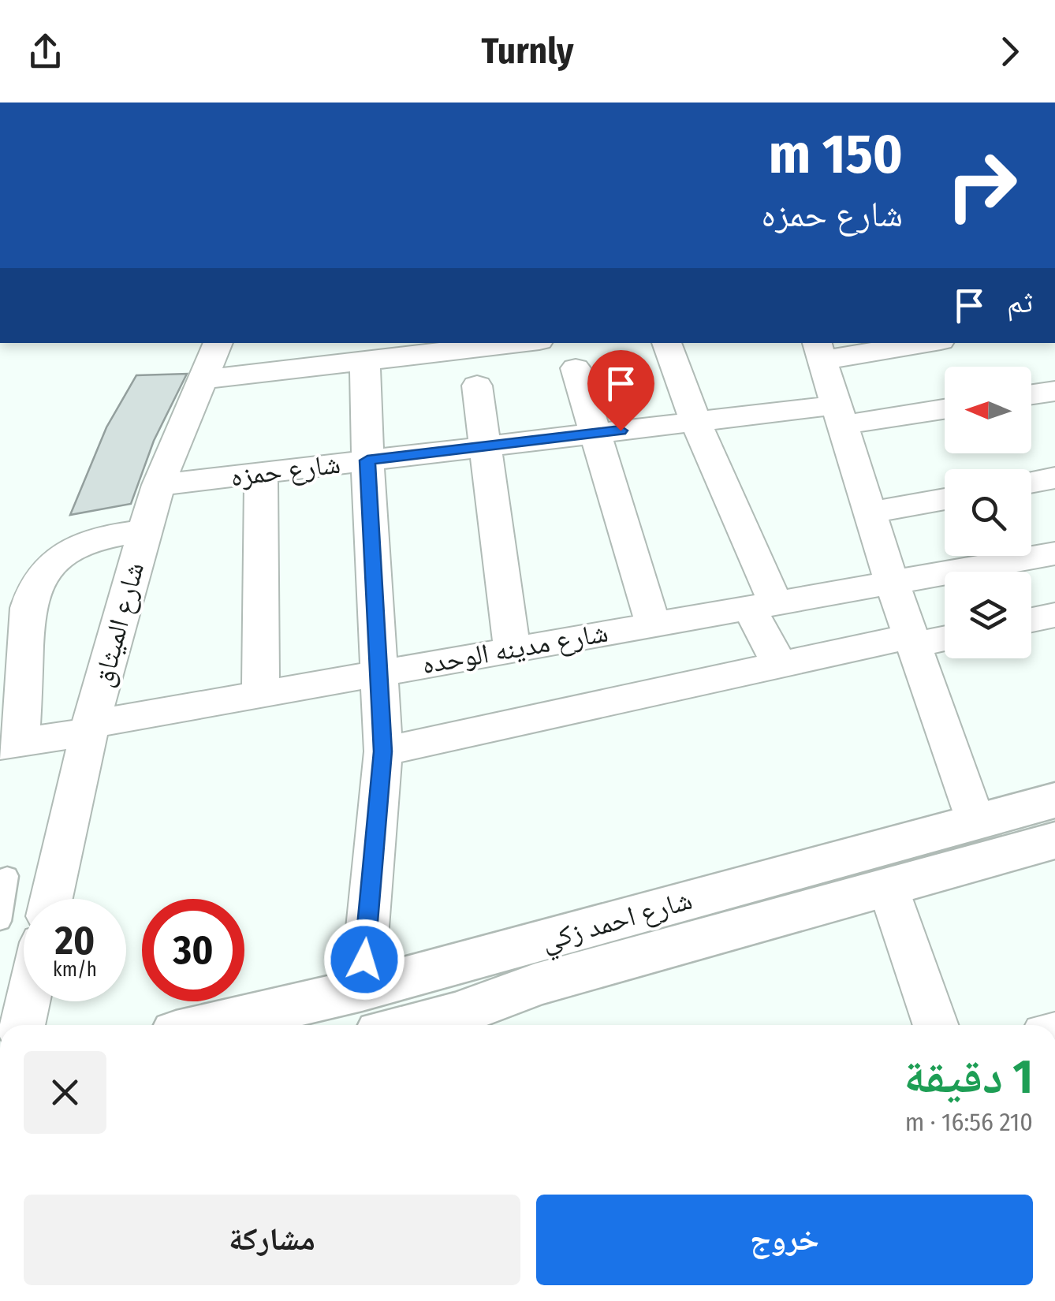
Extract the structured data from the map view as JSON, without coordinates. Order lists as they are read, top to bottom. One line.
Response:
{"streets":{"street":["شارع حمزه","شارع الميثاق","شارع مدينه الوحده","شارع احمد زكي"]},"crossings":[["شارع حمزه","شارع الميثاق"],["شارع الميثاق","شارع مدينه الوحده"]],"north":"left","page":{"header":"Turnly","turn":["150 m","شارع حمزه"],"then":"ثم","speed":"20 km/h","limit":"30","heading":["1 دقيقة","210 m · 16:56"],"buttons":["خروج","مشاركة"]}}
